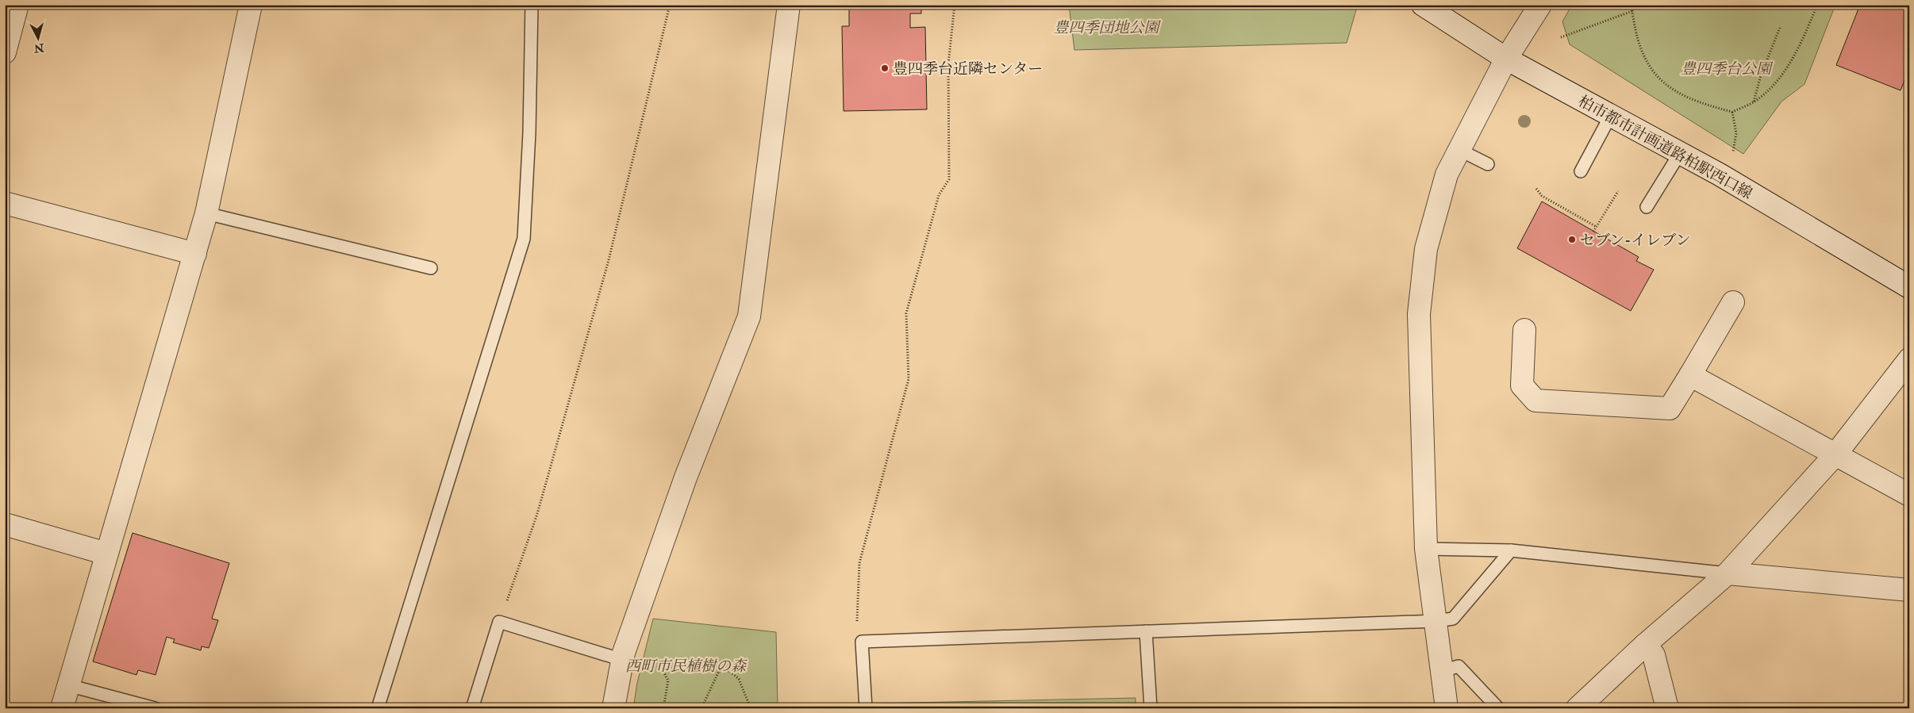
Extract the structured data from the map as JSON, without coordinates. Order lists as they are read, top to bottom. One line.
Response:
{"streets":{"street":["柏市都市計画道路柏駅西口線"]},"parks":["豊四季団地公園","豊四季台公園","西町市民植樹の森"],"places":["豊四季台近隣センター","セブン-イレブン"],"north":"bottom"}
